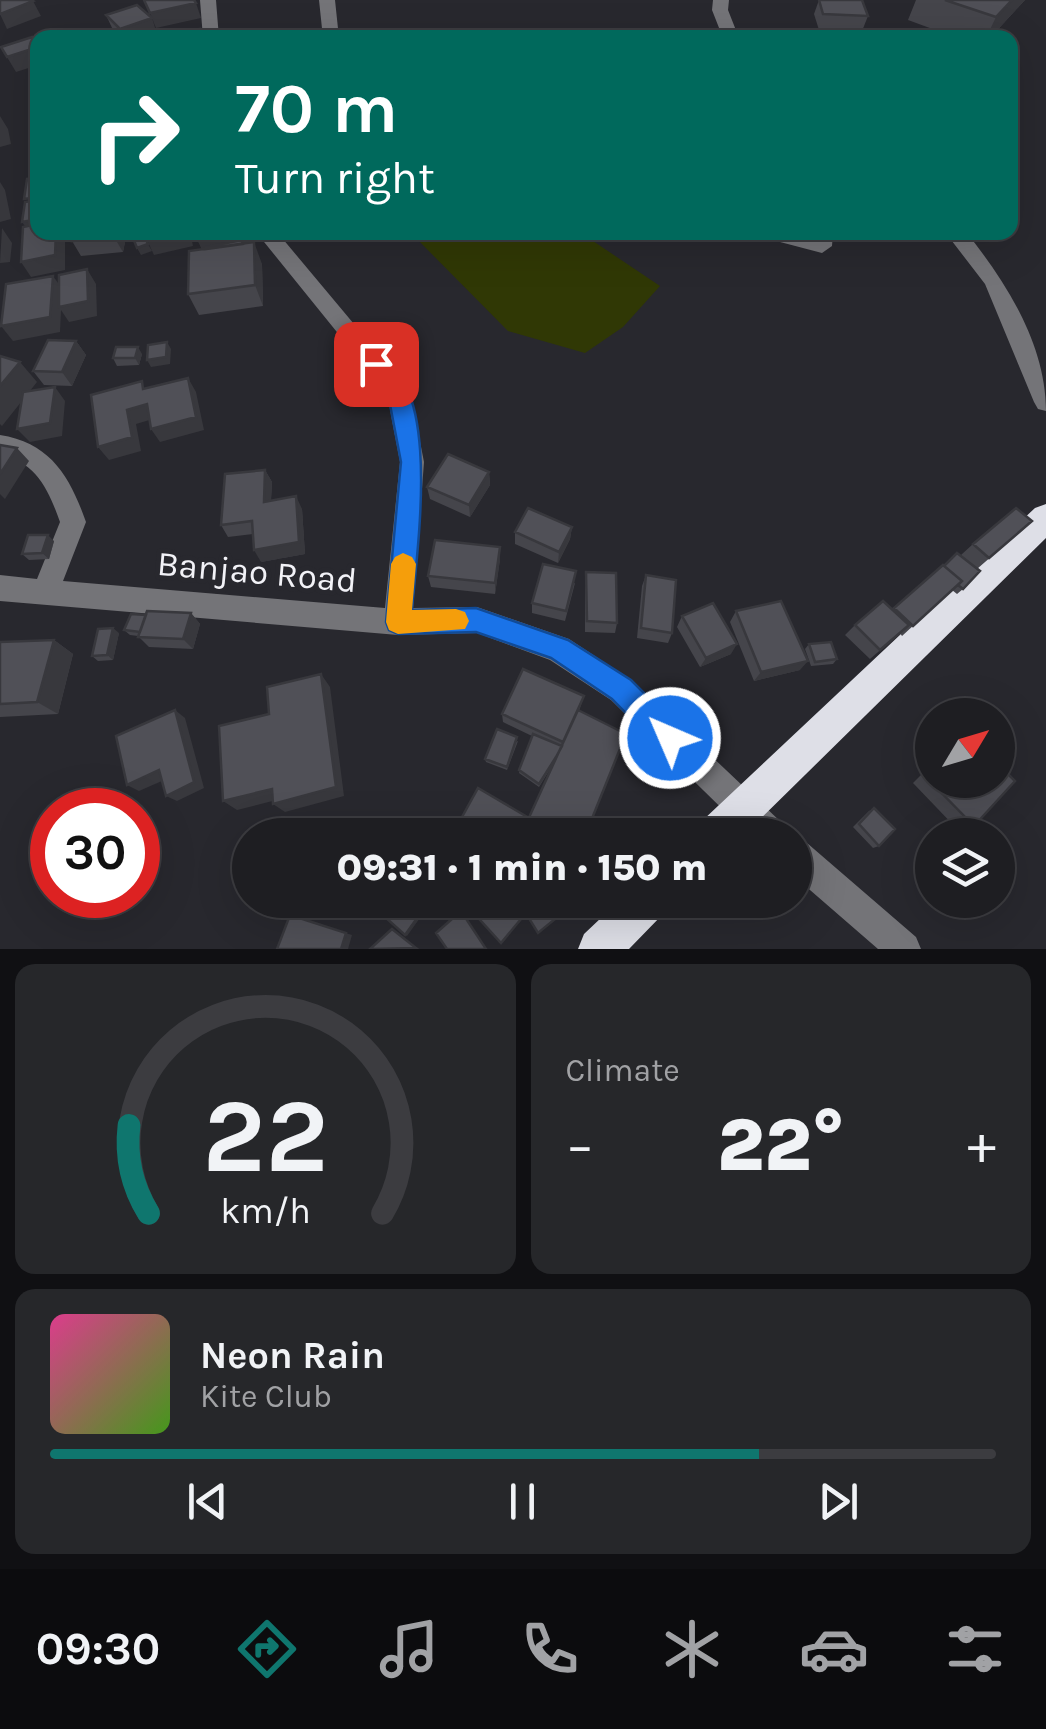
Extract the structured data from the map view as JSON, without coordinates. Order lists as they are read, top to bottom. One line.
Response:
{"streets":{"street":["Banjao Road"]},"north":"top right","page":{"turn":["70 m","Turn right"],"limit":"30","trip":"09:31 · 1 min · 150 m","tile":"Climate","heat":["−","22°","+"],"song":["Neon Rain","Kite Club"],"tabs":"09:30","gauge":["22","km/h"]}}
